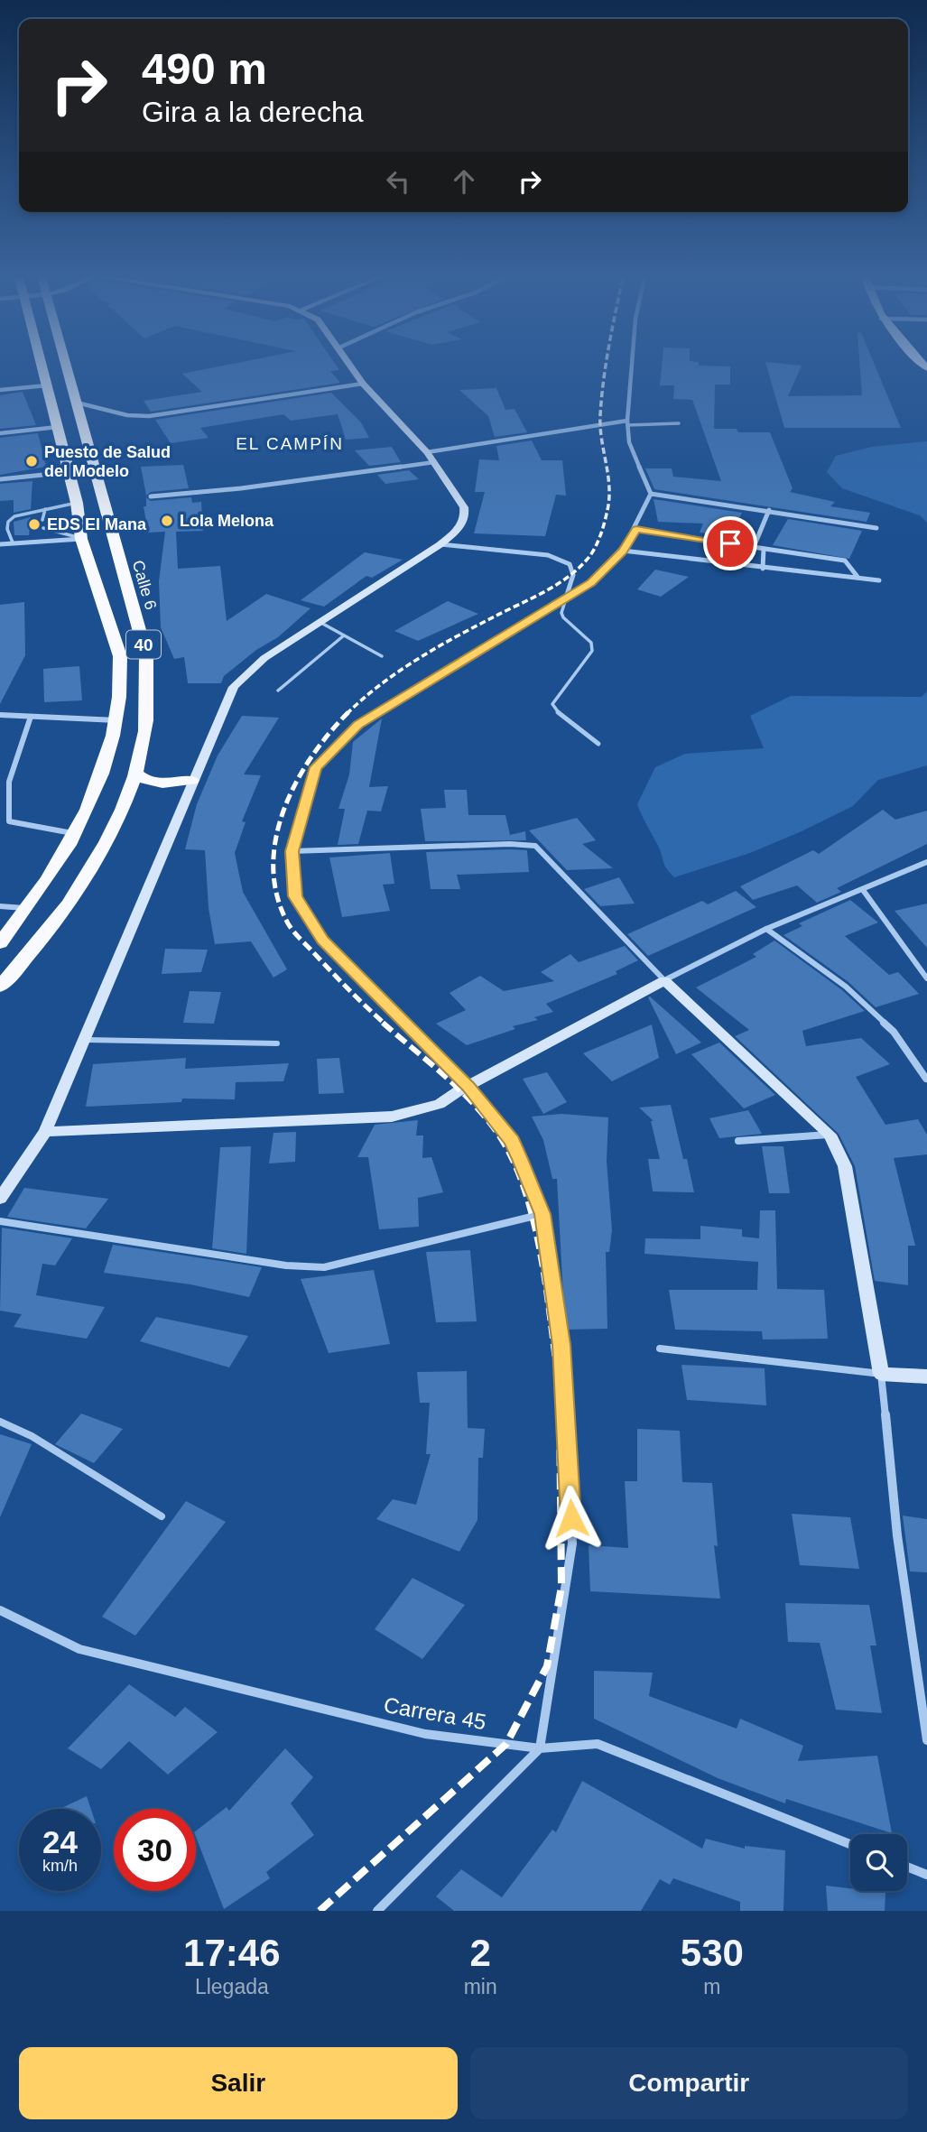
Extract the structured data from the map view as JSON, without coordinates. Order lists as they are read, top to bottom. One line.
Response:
{"streets":{"highway":["Calle 6","40"],"street":["Carrera 45"]},"districts":["EL CAMPÍN"],"places":["Puesto de Salud del Modelo","Lola Melona","EDS El Mana"],"page":{"turn":["490 m","Gira a la derecha"],"speed":"24 km/h","limit":"30","eta":["17:46","Llegada","2","min","530","m"],"buttons":["Salir","Compartir"]}}
